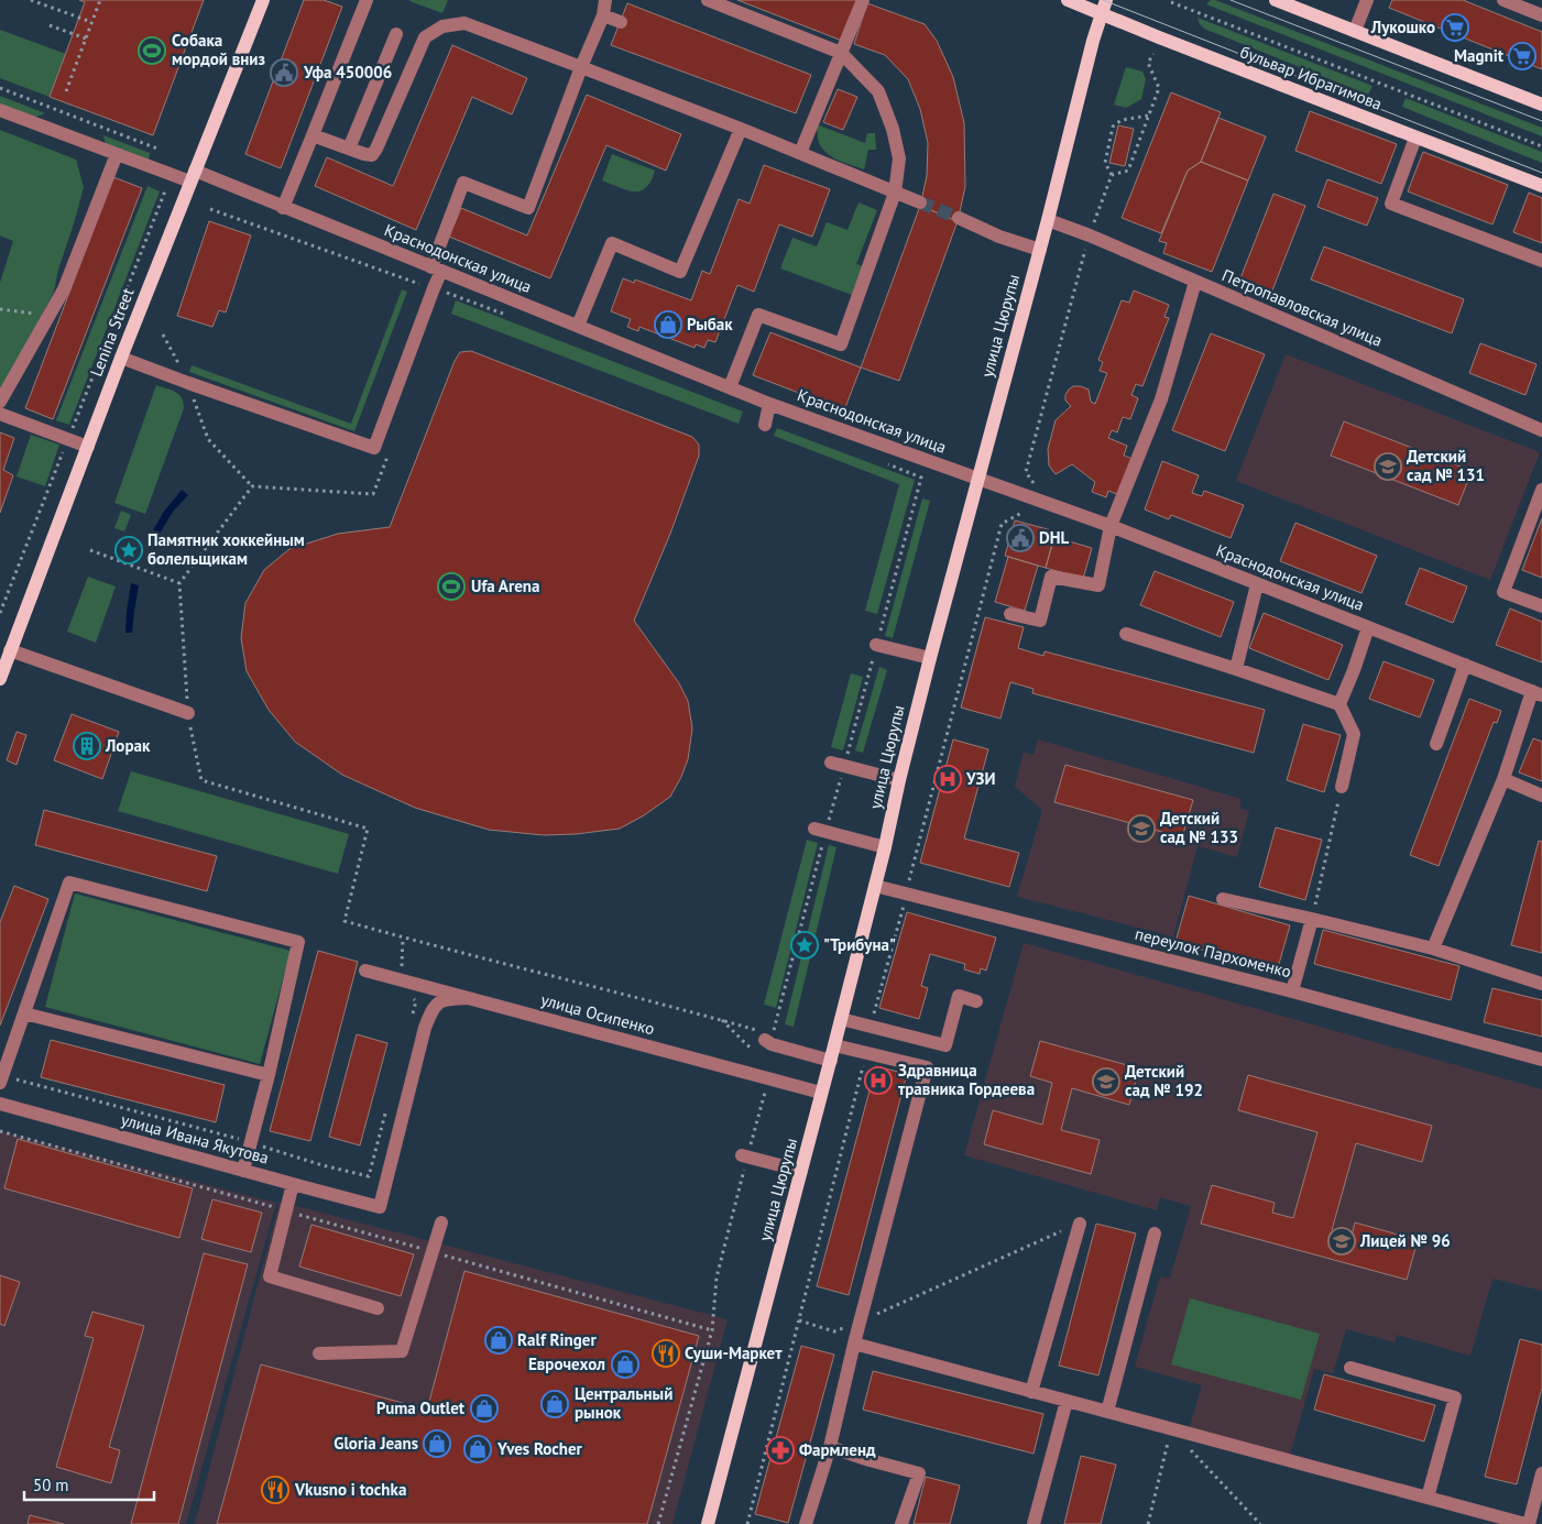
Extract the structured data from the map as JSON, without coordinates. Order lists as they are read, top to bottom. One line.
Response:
{"streets":{"main road":["бульвар Ибрагимова","улица Цюрупы","Lenina Street"],"street":["Краснодонская улица","Петропавловская улица","переулок Пархоменко","улица Осипенко","улица Ивана Якутова"]},"crossings":[["бульвар Ибрагимова","улица Цюрупы"],["Краснодонская улица","улица Цюрупы"],["Краснодонская улица","Lenina Street"],["Петропавловская улица","улица Цюрупы"],["улица Цюрупы","переулок Пархоменко"],["улица Цюрупы","улица Осипенко"],["улица Осипенко","улица Ивана Якутова"]],"places":{"supermarket":["Лукошко","Magnit"],"sports":["Собака мордой вниз","Ufa Arena"],"public building":["Уфа 450006","DHL"],"shop":["Рыбак","Ralf Ringer","Еврочехол","Центральный рынок","Puma Outlet","Gloria Jeans","Yves Rocher"],"school or university":["Детский сад № 131","Детский сад № 133","Детский сад № 192","Лицей № 96"],"place":["Памятник хоккейным болельщикам","\"Трибуна\""],"building":["Лорак"],"hospital":["УЗИ","Здравница травника Гордеева"],"restaurant":["Суши-Маркет","Vkusno i tochka"],"pharmacy":["Фармленд"]},"scale_bar":"50 m"}
